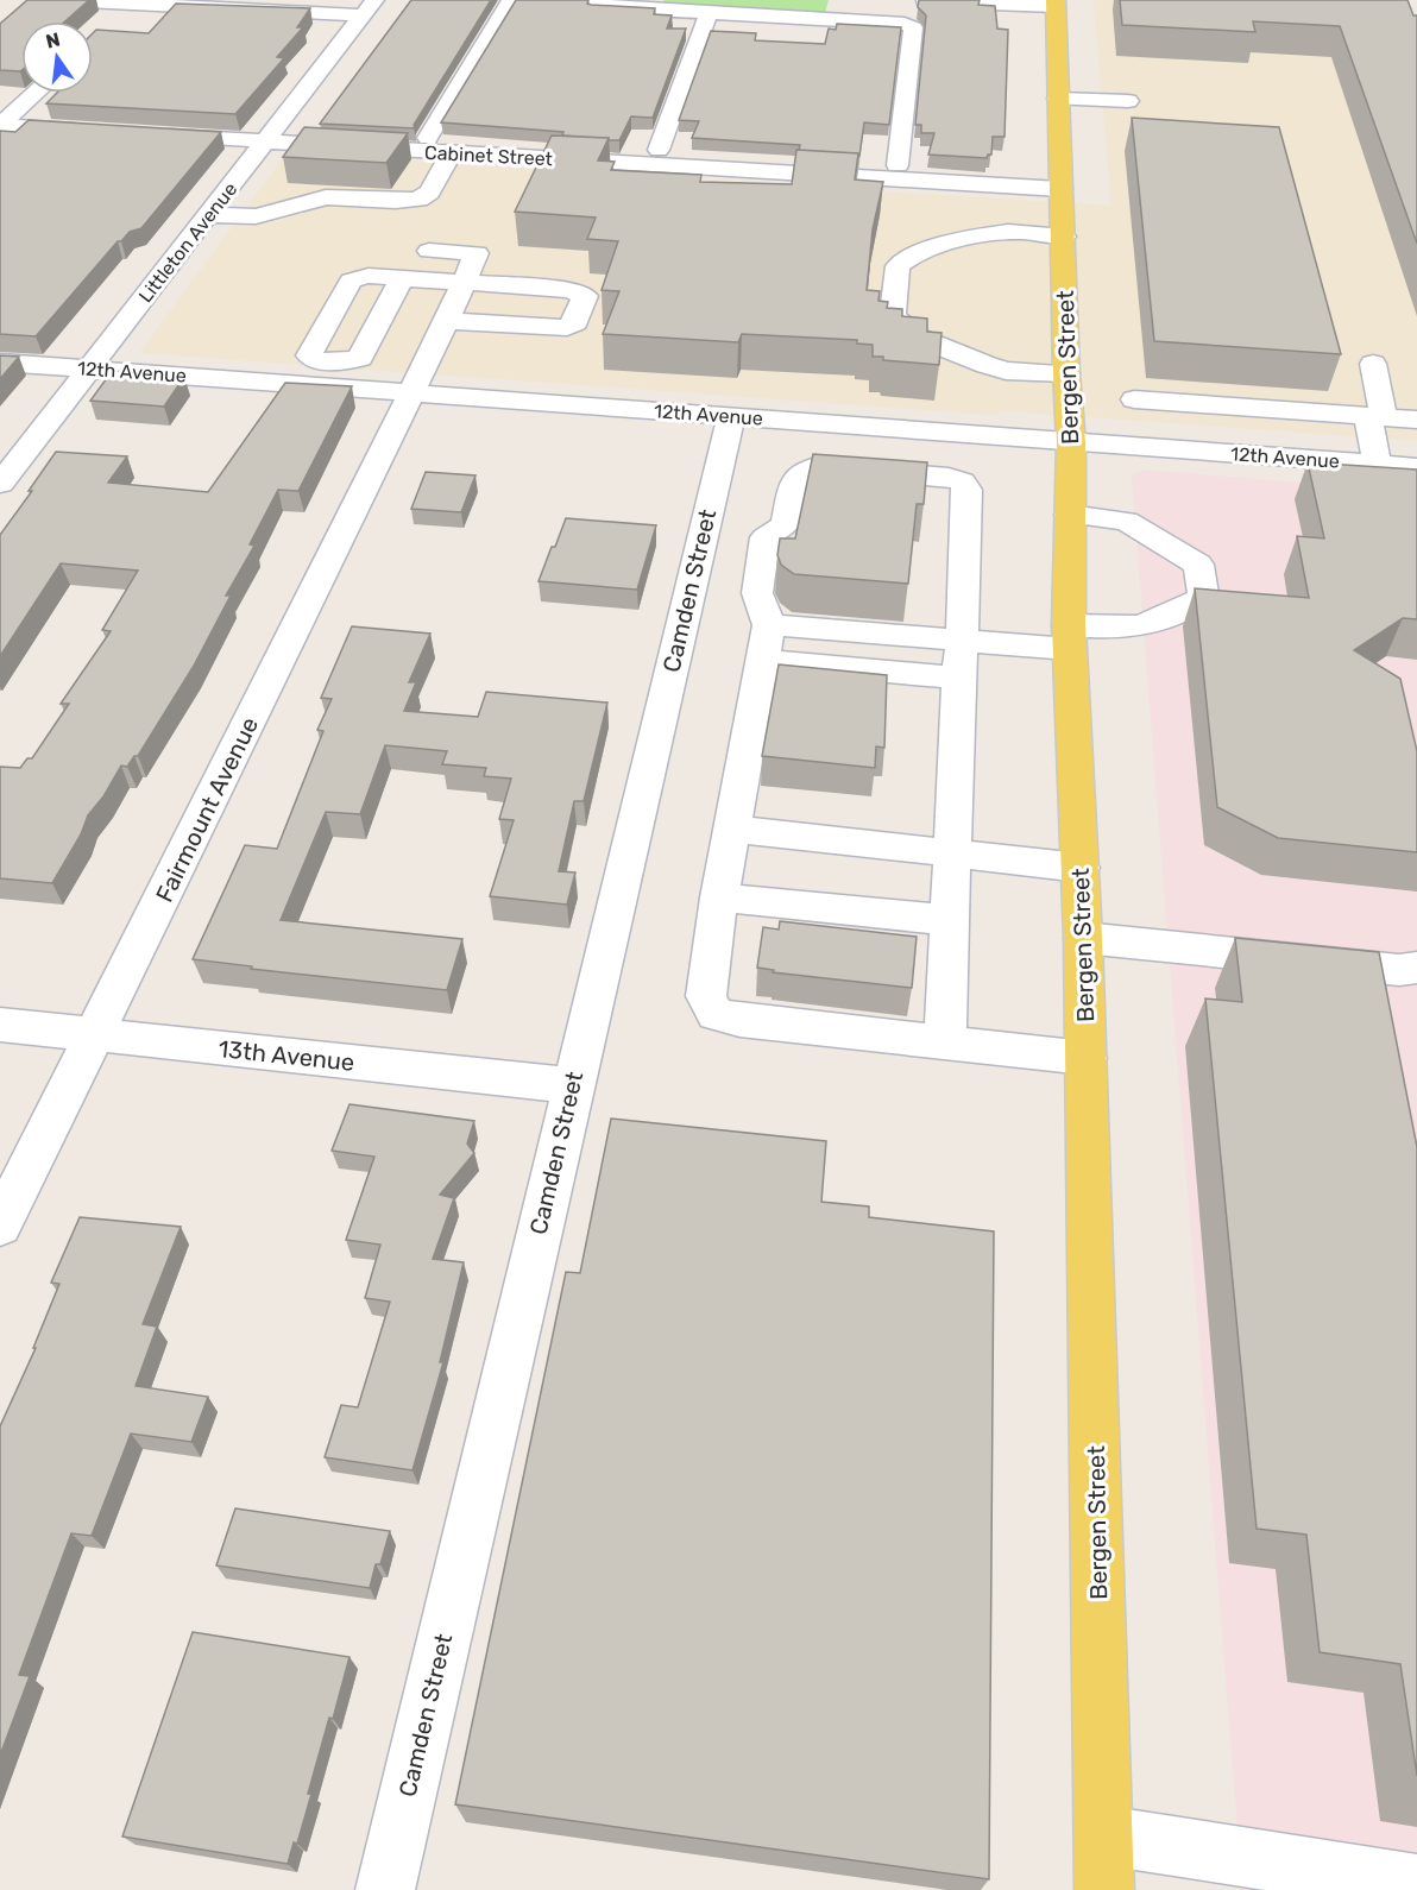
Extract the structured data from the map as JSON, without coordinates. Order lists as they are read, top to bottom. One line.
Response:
{"streets":{"main road":["Bergen Street"],"street":["Cabinet Street","Littleton Avenue","12th Avenue","Camden Street","Fairmount Avenue","13th Avenue"]},"crossings":[["Cabinet Street","Littleton Avenue"],["Cabinet Street","Bergen Street"],["Littleton Avenue","12th Avenue"],["Bergen Street","12th Avenue"],["12th Avenue","Camden Street"],["12th Avenue","Fairmount Avenue"],["Camden Street","13th Avenue"],["Fairmount Avenue","13th Avenue"]],"north":"top"}
